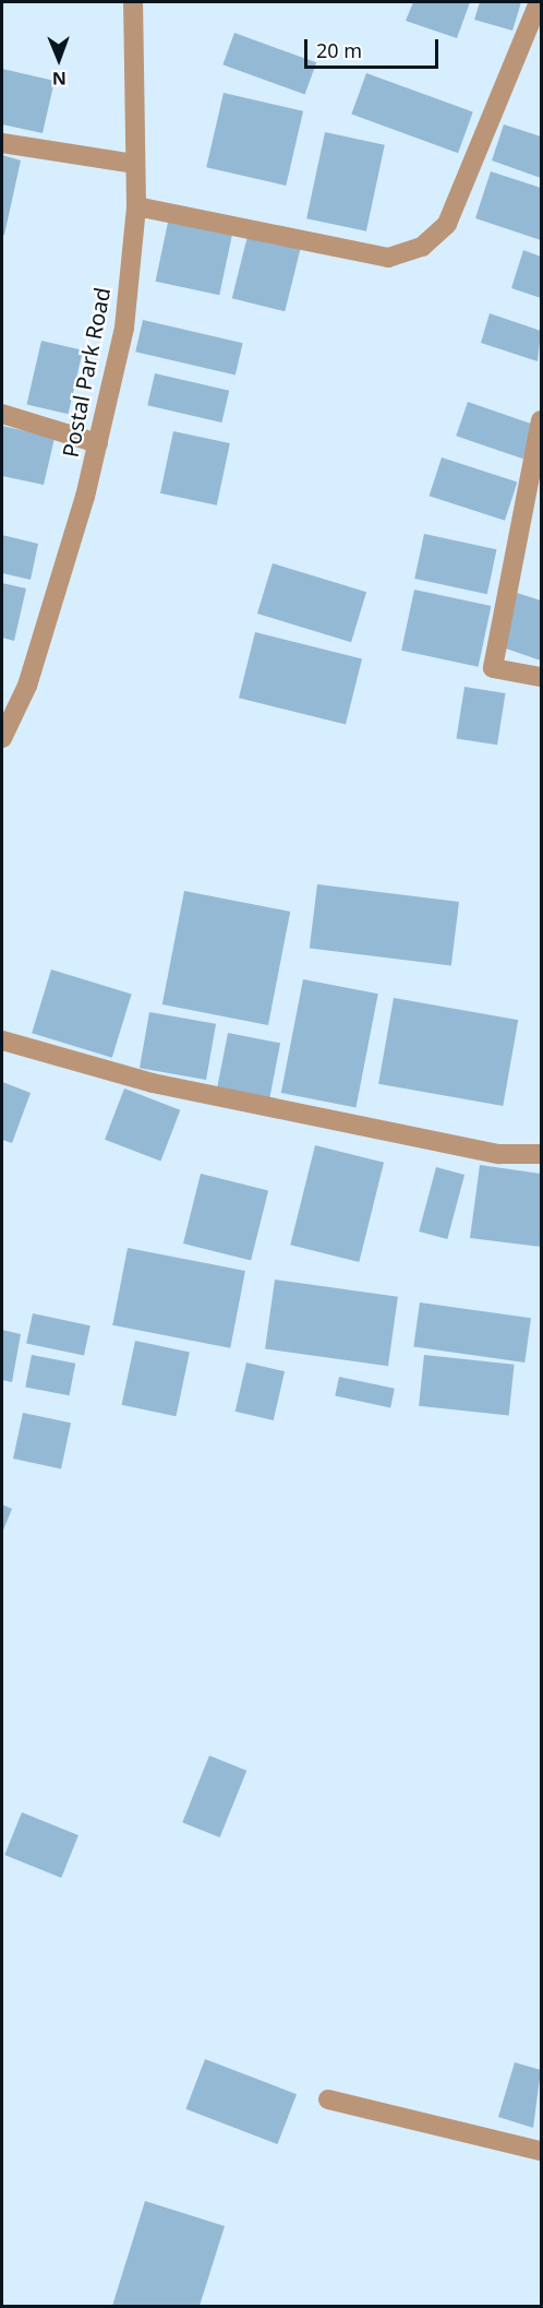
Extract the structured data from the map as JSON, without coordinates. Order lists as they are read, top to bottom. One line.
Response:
{"streets":{"street":["Postal Park Road"]},"scale_bar":"20 m","north":"bottom"}
